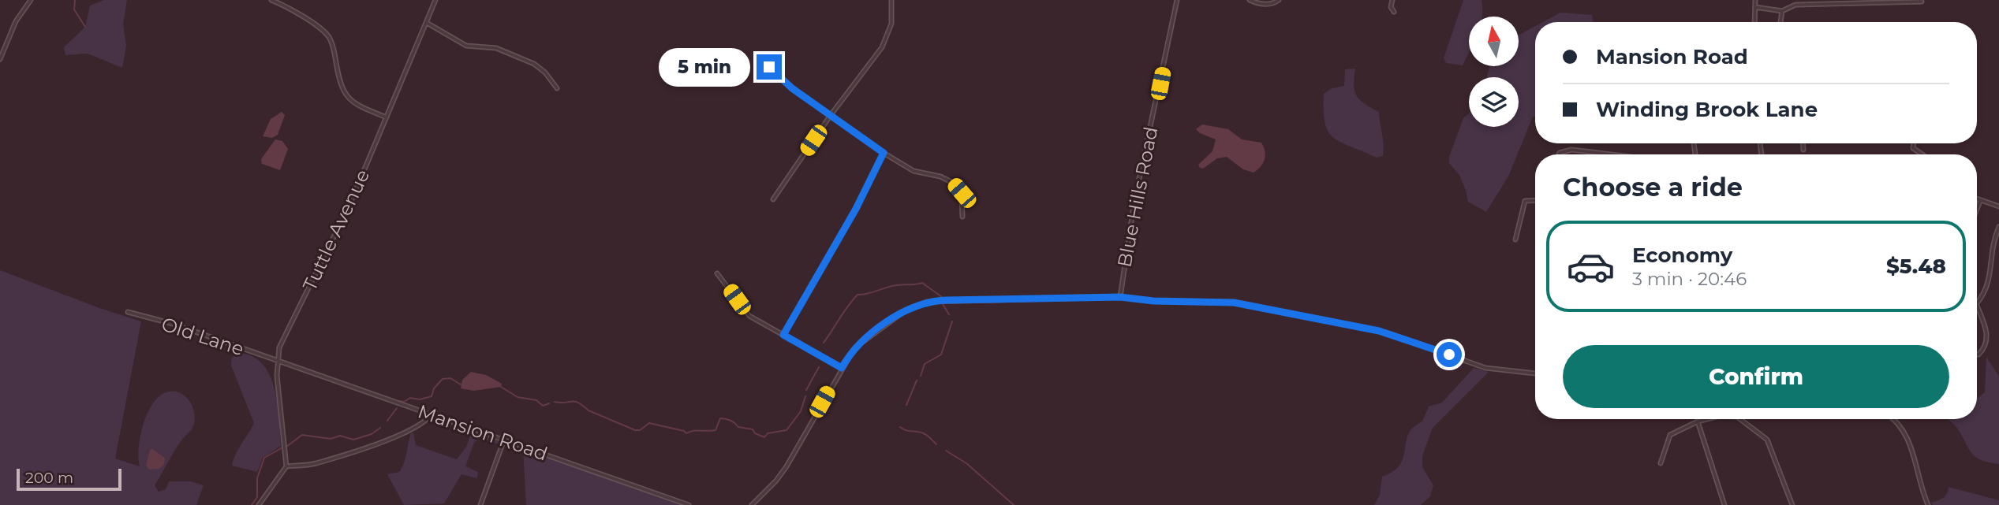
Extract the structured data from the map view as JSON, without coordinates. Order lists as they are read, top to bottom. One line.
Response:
{"streets":{"street":["Blue Hills Road","Tuttle Avenue","Old Lane","Mansion Road"]},"crossings":[["Tuttle Avenue","Old Lane"],["Tuttle Avenue","Mansion Road"],["Old Lane","Mansion Road"]],"scale_bar":"200 m","north":"top","page":{"banner":["Mansion Road","Winding Brook Lane"],"bubble":"5 min","heading":"Choose a ride","list":[{"name":"Economy","note":"3 min · 20:46","value":"$5.48"}],"buttons":"Confirm","scale":"200 m"}}
